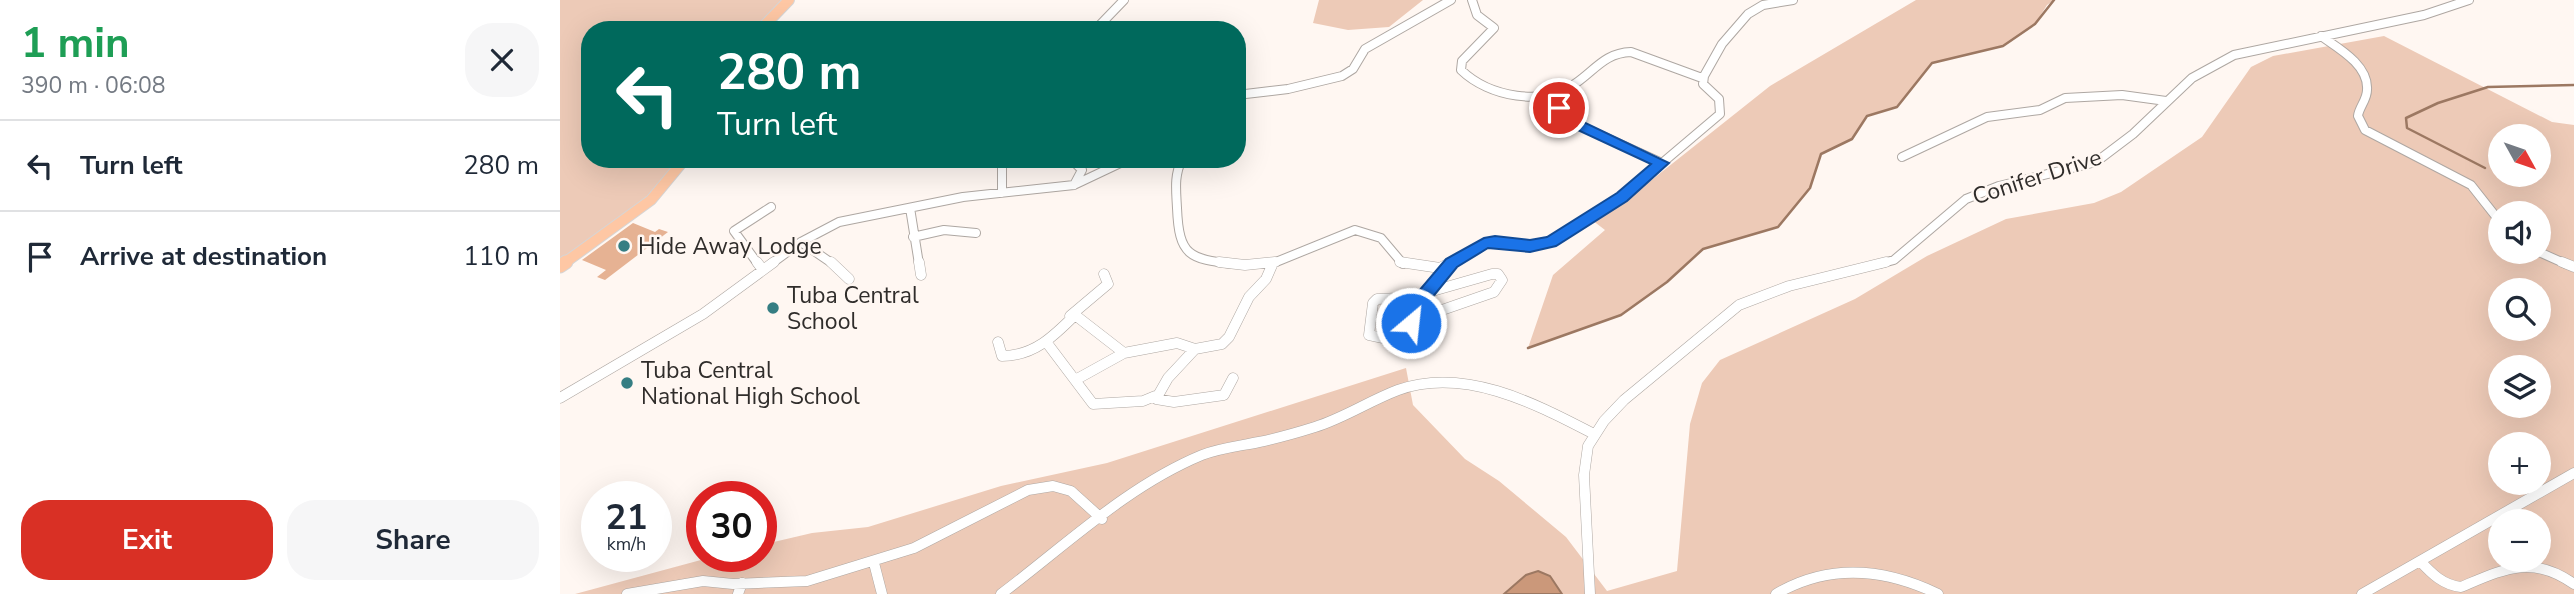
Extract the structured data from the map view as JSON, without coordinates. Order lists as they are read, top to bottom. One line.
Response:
{"streets":{"street":["Conifer Drive"]},"places":["Hide Away Lodge","Tuba Central School","Tuba Central National High School"],"north":"bottom right","page":{"heading":["1 min","390 m · 06:08"],"turn":["280 m","Turn left"],"list":[{"name":"Turn left","value":"280 m"},{"name":"Arrive at destination","value":"110 m"}],"map_buttons":["+","−"],"speed":"21 km/h","limit":"30","buttons":["Exit","Share"]}}
